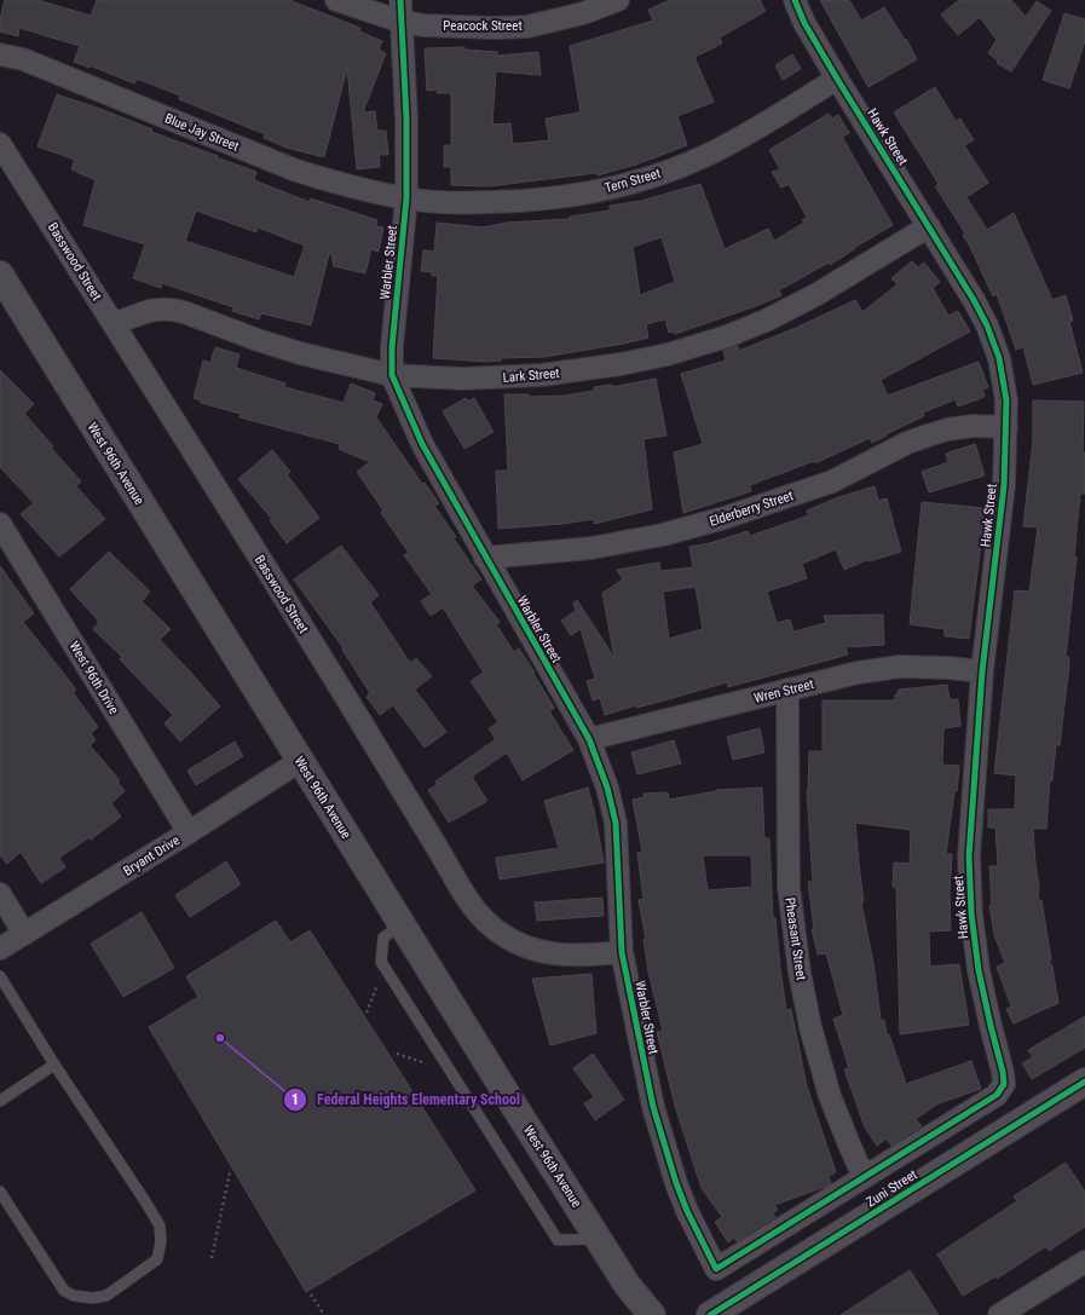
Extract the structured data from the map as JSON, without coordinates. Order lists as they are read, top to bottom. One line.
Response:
{"streets":{"street":["Peacock Street","Blue Jay Street","Hawk Street","Tern Street","Basswood Street","Warbler Street","Lark Street","West 96th Avenue","Elderberry Street","West 96th Drive","Wren Street","Bryant Drive","Pheasant Street","Zuni Street"]},"crossings":[["Peacock Street","Warbler Street"],["Blue Jay Street","Tern Street"],["Blue Jay Street","Warbler Street"],["Hawk Street","Tern Street"],["Hawk Street","Warbler Street"],["Hawk Street","Lark Street"],["Hawk Street","Elderberry Street"],["Hawk Street","Wren Street"],["Hawk Street","Pheasant Street"],["Tern Street","Warbler Street"],["Basswood Street","Warbler Street"],["Basswood Street","Lark Street"],["Warbler Street","Lark Street"],["Warbler Street","Elderberry Street"],["Warbler Street","Wren Street"],["Warbler Street","Pheasant Street"],["West 96th Avenue","Bryant Drive"],["West 96th Drive","Bryant Drive"],["Wren Street","Pheasant Street"]],"places":["Federal Heights Elementary School"]}
